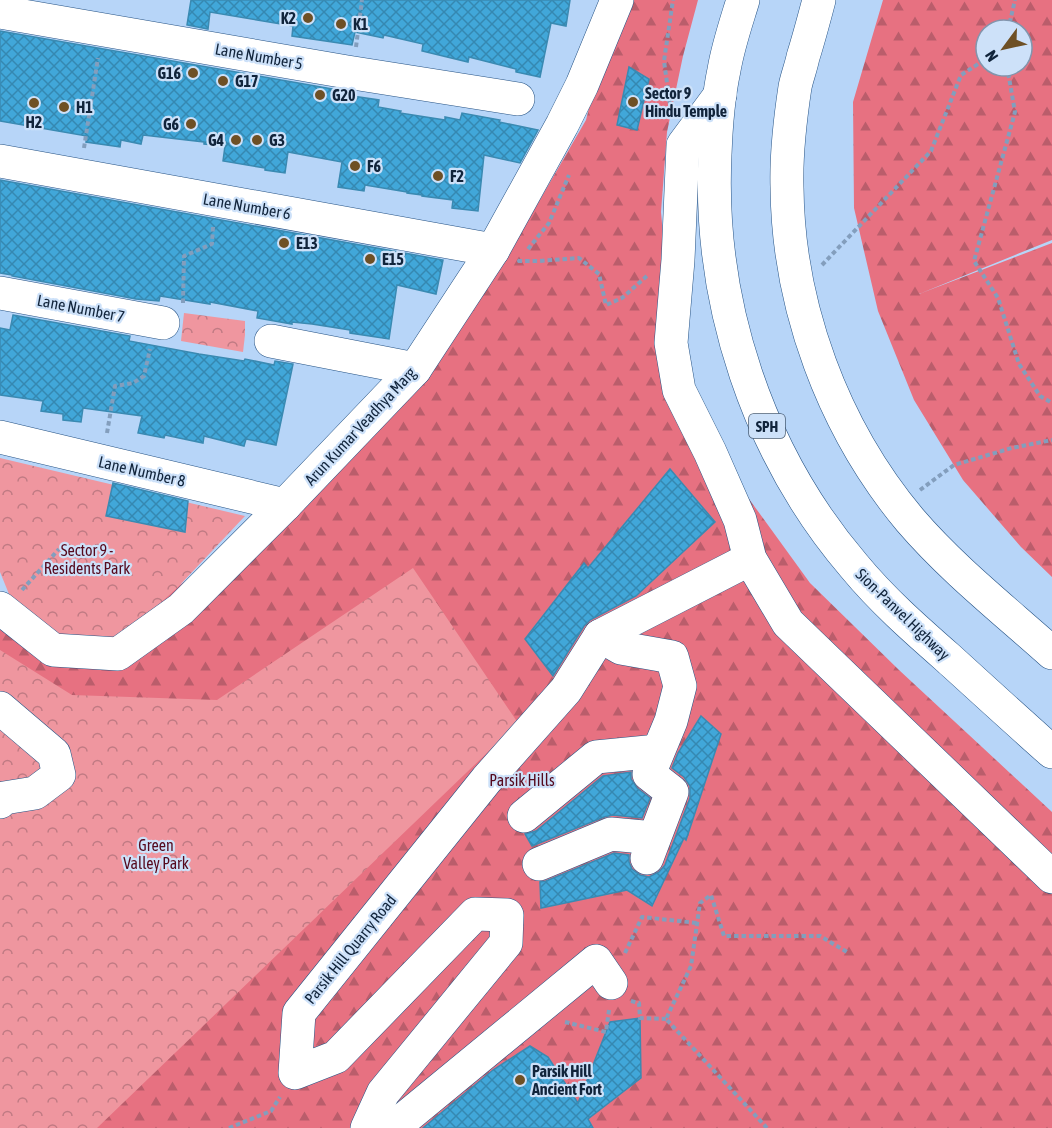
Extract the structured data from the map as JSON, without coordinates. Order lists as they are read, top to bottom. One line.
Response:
{"streets":{"main road":["Lane Number 5","Lane Number 6","Lane Number 7","Arun Kumar Veadhya Marg","SPH","Lane Number 8","Sion-Panvel Highway","Parsik Hill Quarry Road"]},"crossings":[["Lane Number 6","Arun Kumar Veadhya Marg"],["Arun Kumar Veadhya Marg","Lane Number 8"]],"parks":["Sector 9 - Residents Park","Parsik Hills","Green Valley Park"],"places":["K2","K1","G16","G17","G20","Sector 9 Hindu Temple","H2","H1","G6","G4","G3","F6","F2","E13","E15","Parsik Hill Ancient Fort"],"north":"bottom left"}
